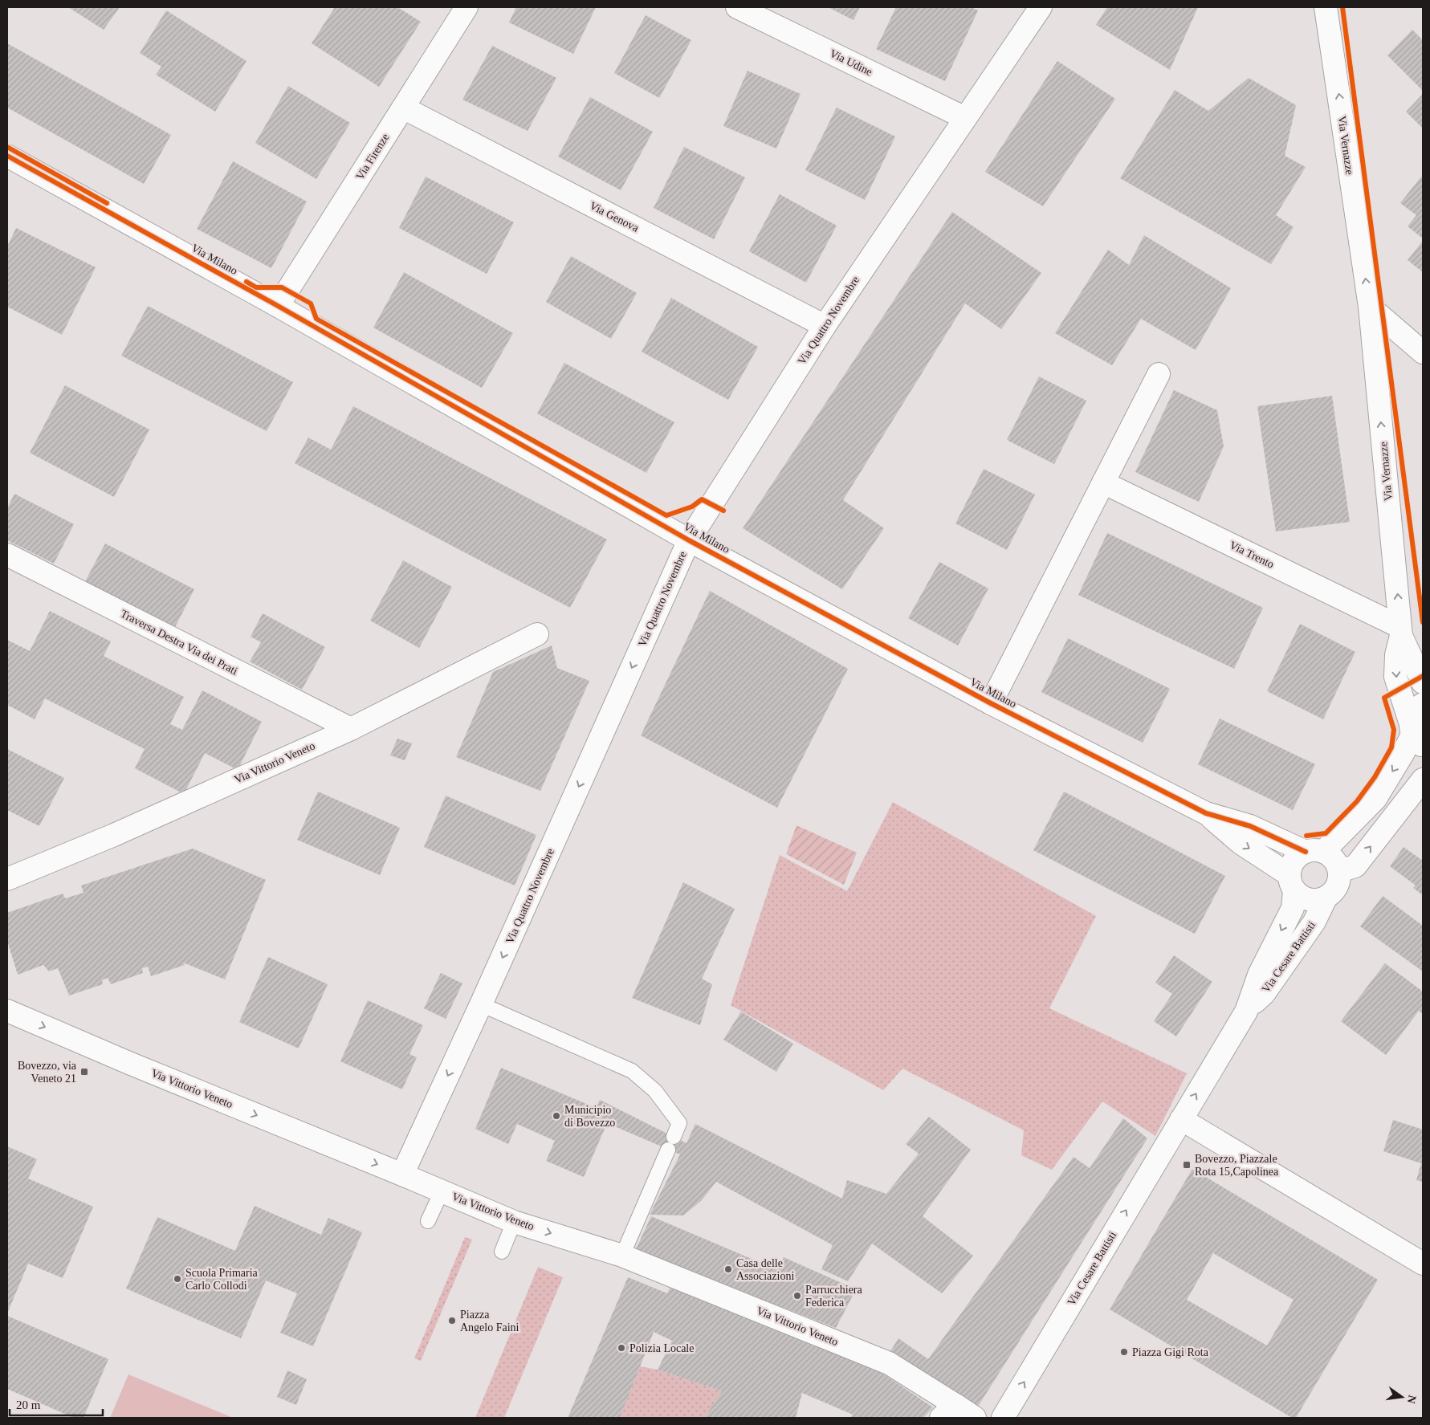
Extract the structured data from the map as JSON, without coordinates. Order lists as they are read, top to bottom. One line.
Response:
{"streets":{"street":["Via Udine","Via Vernazze","Via Firenze","Via Genova","Via Milano","Via Quattro Novembre","Via Trento","Traversa Destra Via dei Prati","Via Vittorio Veneto","Via Cesare Battisti"]},"crossings":[["Via Udine","Via Quattro Novembre"],["Via Vernazze","Via Trento"],["Via Vernazze","Via Cesare Battisti"],["Via Firenze","Via Genova"],["Via Firenze","Via Milano"],["Via Genova","Via Quattro Novembre"],["Via Milano","Via Quattro Novembre"],["Via Milano","Via Cesare Battisti"],["Via Quattro Novembre","Via Vittorio Veneto"],["Traversa Destra Via dei Prati","Via Vittorio Veneto"]],"one_way":["Via Quattro Novembre"],"places":{"transit":["Bovezzo, via Veneto 21","Bovezzo, Piazzale Rota 15,Capolinea"],"other":["Municipio di Bovezzo","Casa delle Associazioni","Scuola Primaria Carlo Collodi","Parrucchiera Federica","Piazza Angelo Faini","Polizia Locale","Piazza Gigi Rota"]},"scale_bar":"20 m","north":"right"}
